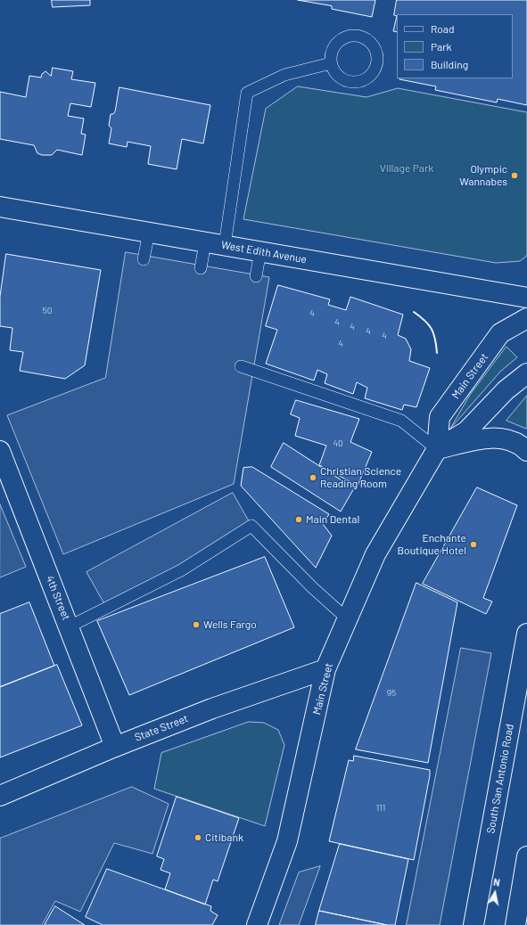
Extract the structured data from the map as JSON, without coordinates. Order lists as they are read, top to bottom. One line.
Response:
{"streets":{"street":["West Edith Avenue","Main Street","4th Street","State Street","South San Antonio Road"]},"crossings":[["Main Street","State Street"],["4th Street","State Street"]],"parks":["Village Park"],"places":["Olympic Wannabes","Christian Science Reading Room","Main Dental","Enchante Boutique Hotel","Wells Fargo","Citibank"],"house_numbers":["50","4","4","4","4","4","4","40","95","111"],"legend":["Road","Park","Building"],"north":"top"}
